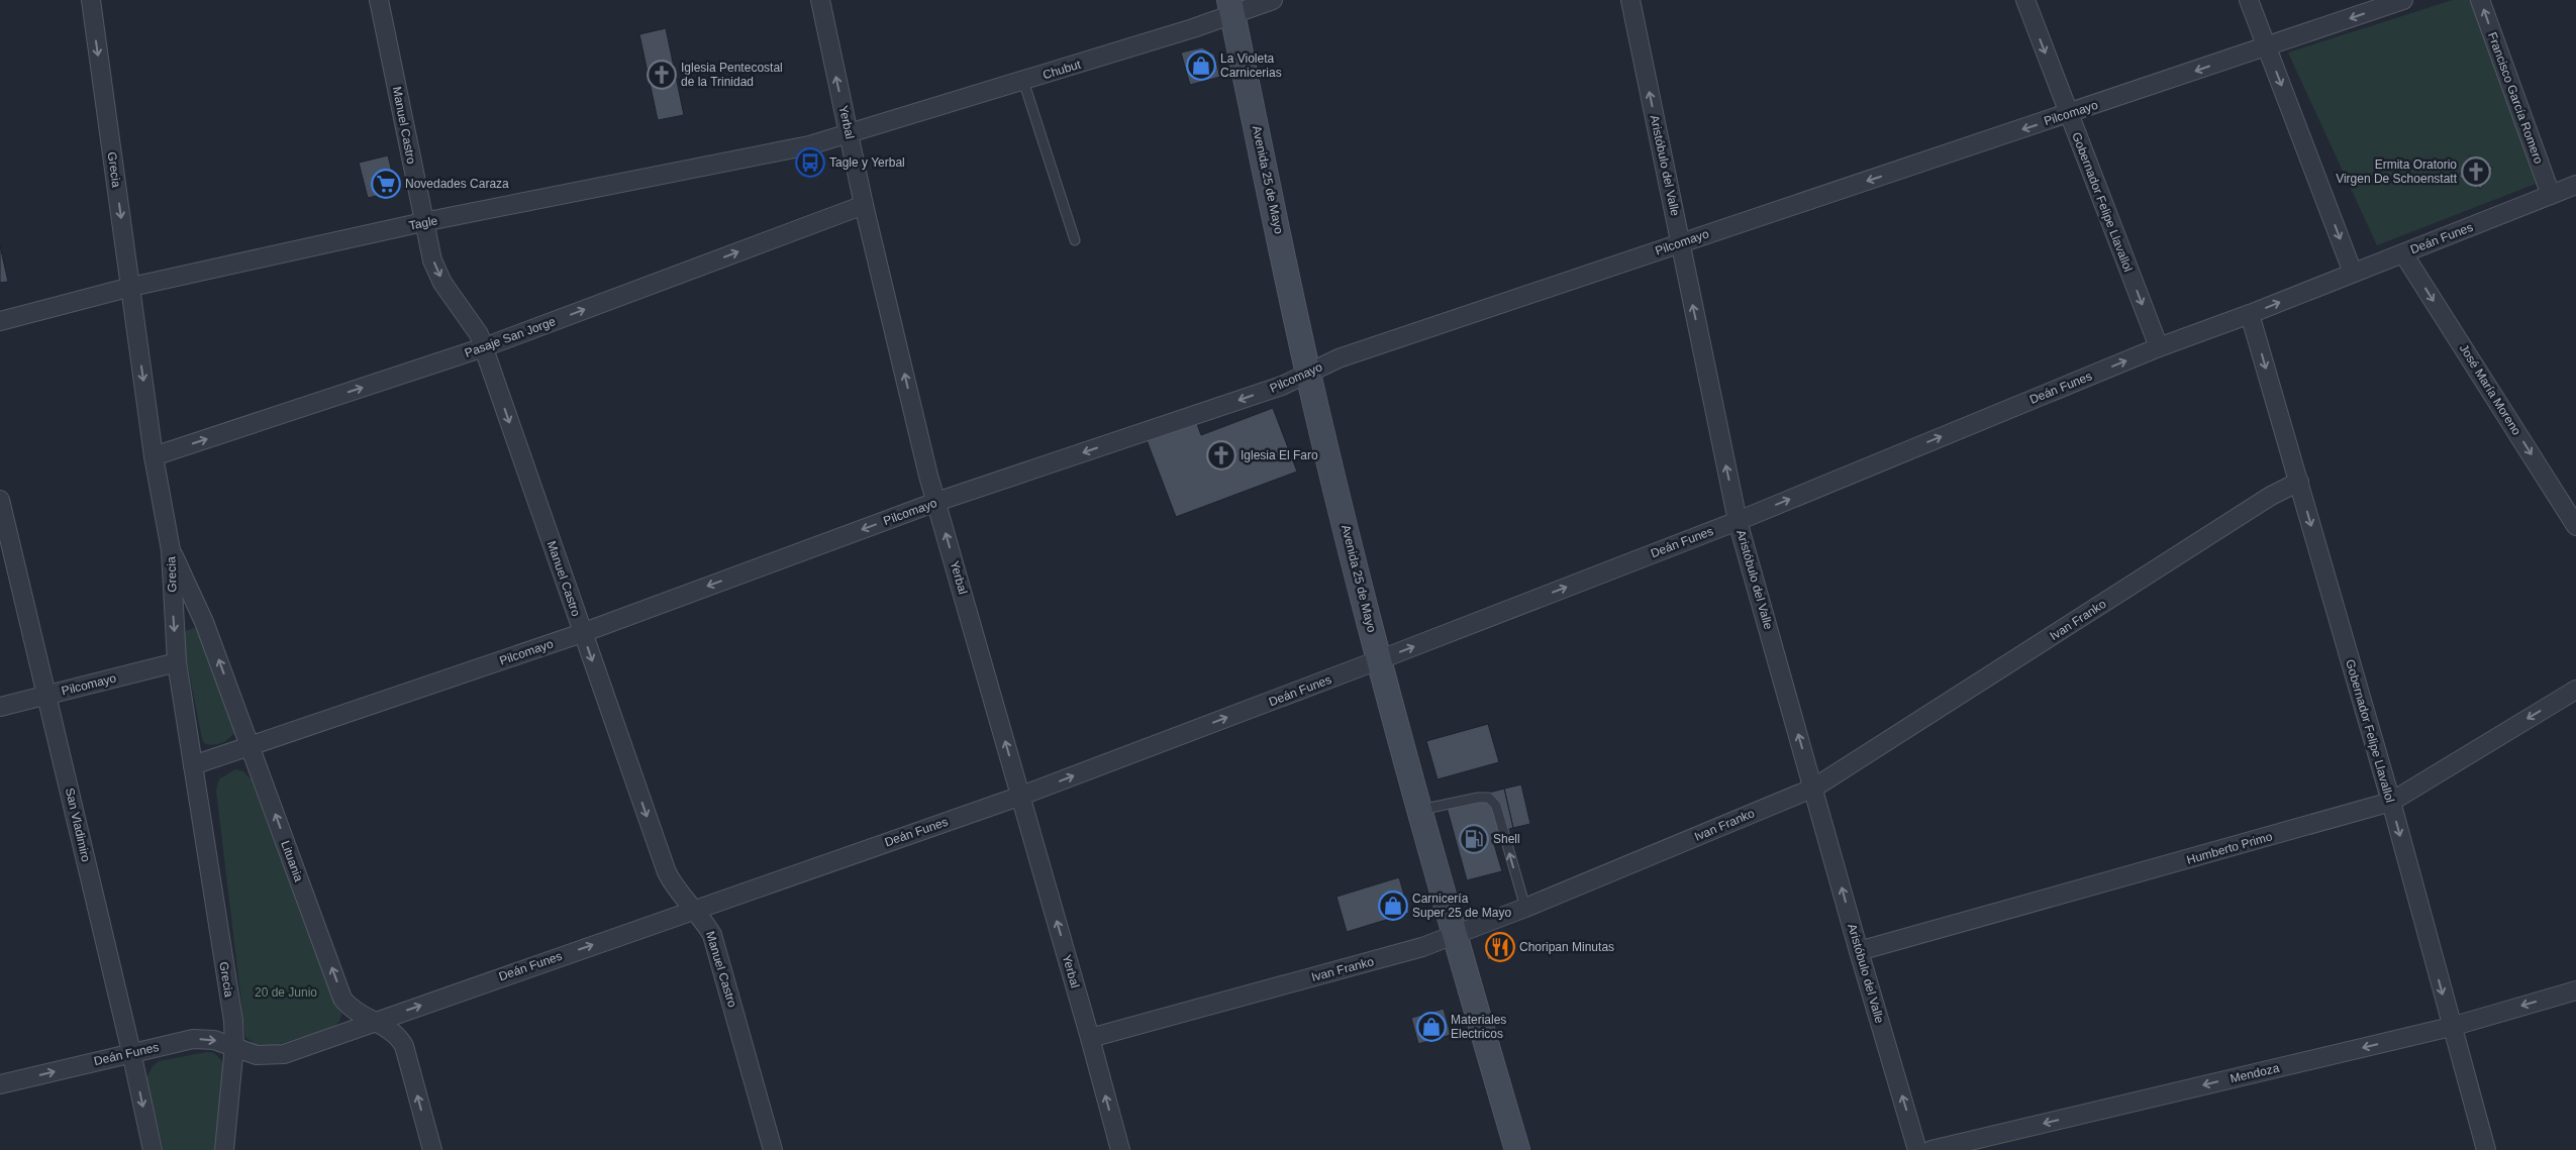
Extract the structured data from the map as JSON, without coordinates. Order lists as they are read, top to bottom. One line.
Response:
{"streets":{"main road":["Avenida 25 de Mayo"],"street":["Chubut","Francisco García Romero","Pilcomayo","Yerbal","Manuel Castro","Aristóbulo del Valle","Grecia","Gobernador Felipe Llavallol","Tagle","Deán Funes","Pasaje San Jorge","José María Moreno","Ivan Franko","San Vladimiro","Humberto Primo","Lituania","Mendoza"]},"crossings":[["Chubut","Yerbal"],["Chubut","Avenida 25 de Mayo"],["Chubut","Tagle"],["Francisco García Romero","Deán Funes"],["Pilcomayo","Yerbal"],["Pilcomayo","Manuel Castro"],["Pilcomayo","Aristóbulo del Valle"],["Pilcomayo","Grecia"],["Pilcomayo","Avenida 25 de Mayo"],["Pilcomayo","Gobernador Felipe Llavallol"],["Pilcomayo","San Vladimiro"],["Pilcomayo","Lituania"],["Yerbal","Tagle"],["Yerbal","Deán Funes"],["Yerbal","Pasaje San Jorge"],["Yerbal","Ivan Franko"],["Manuel Castro","Tagle"],["Manuel Castro","Deán Funes"],["Manuel Castro","Pasaje San Jorge"],["Aristóbulo del Valle","Deán Funes"],["Aristóbulo del Valle","Ivan Franko"],["Aristóbulo del Valle","Humberto Primo"],["Grecia","Tagle"],["Grecia","Deán Funes"],["Grecia","Pasaje San Jorge"],["Grecia","Lituania"],["Avenida 25 de Mayo","Deán Funes"],["Avenida 25 de Mayo","Ivan Franko"],["Gobernador Felipe Llavallol","Deán Funes"],["Gobernador Felipe Llavallol","Ivan Franko"],["Gobernador Felipe Llavallol","Humberto Primo"],["Gobernador Felipe Llavallol","Mendoza"],["Deán Funes","José María Moreno"],["Deán Funes","San Vladimiro"],["Deán Funes","Lituania"]],"one_way":["Francisco García Romero","Pilcomayo","Yerbal","Manuel Castro","Aristóbulo del Valle","Grecia","Gobernador Felipe Llavallol","Deán Funes","Pasaje San Jorge","José María Moreno","Lituania","Mendoza"],"parks":["20 de Junio"],"places":{"shop":["La Violeta Carnicerias","Carnicería Super 25 de Mayo","Materiales Electricos"],"church":["Iglesia Pentecostal de la Trinidad","Ermita Oratorio Virgen De Schoenstatt","Iglesia El Faro"],"bus stop":["Tagle y Yerbal"],"supermarket":["Novedades Caraza"],"fuel station":["Shell"],"restaurant":["Choripan Minutas"]}}
